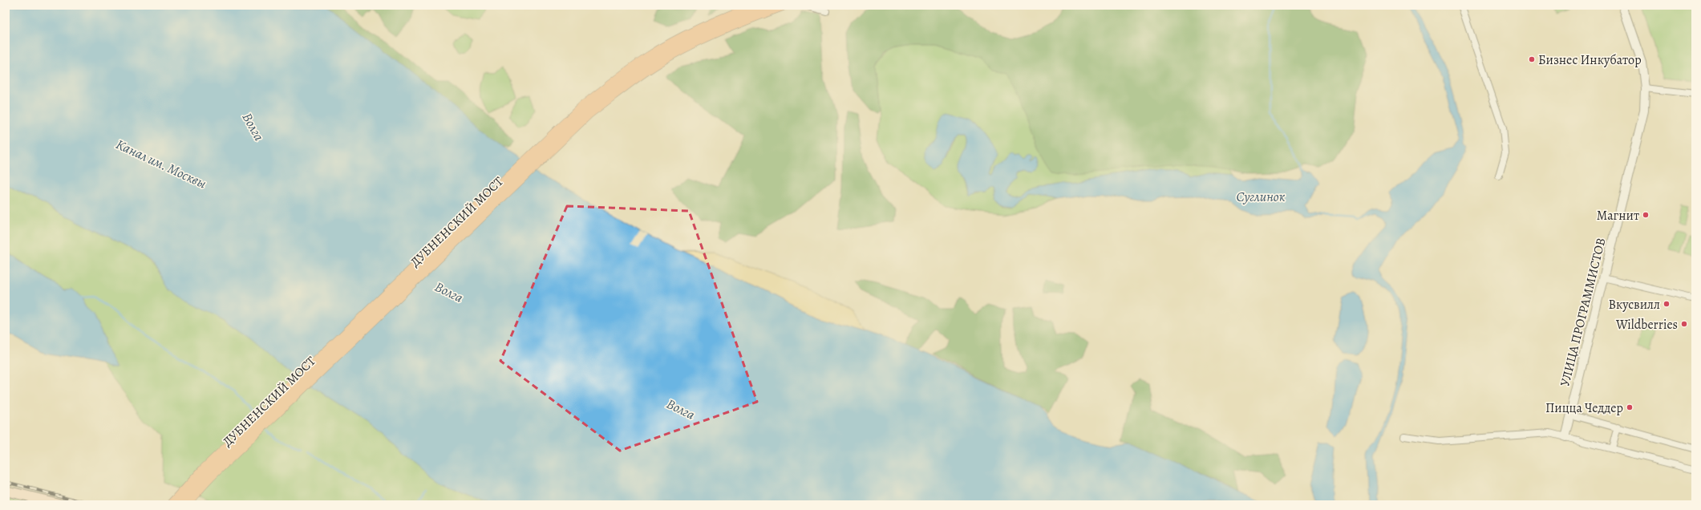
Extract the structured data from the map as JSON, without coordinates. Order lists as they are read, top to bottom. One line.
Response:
{"streets":{"main road":["ДУБНЕНСКИЙ МОСТ"],"street":["УЛИЦА ПРОГРАММИСТОВ"]},"water":["Волга","Канал им. Москвы","Суглинок"],"places":["Бизнес Инкубатор","Магнит","Вкусвилл","Wildberries","Пицца Чеддер"]}
